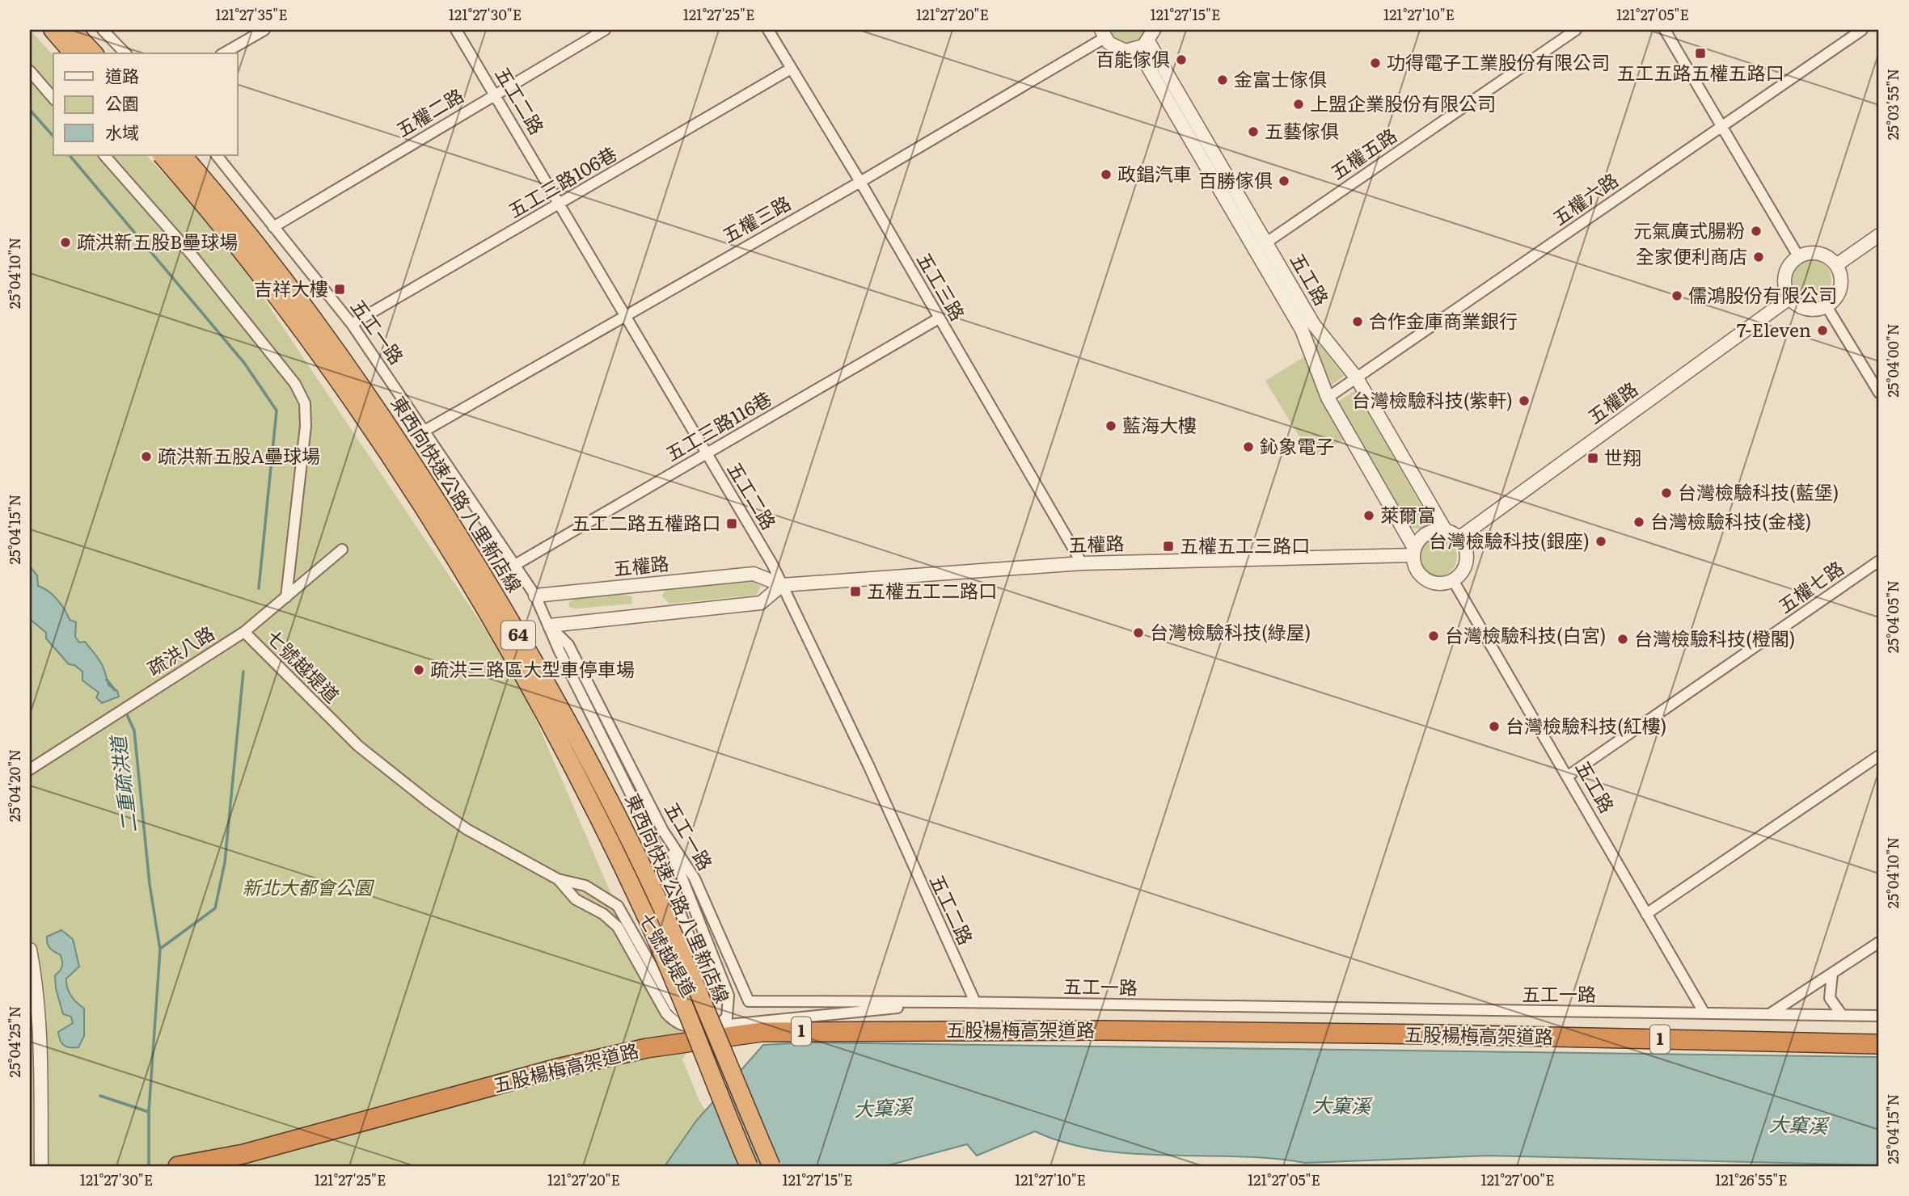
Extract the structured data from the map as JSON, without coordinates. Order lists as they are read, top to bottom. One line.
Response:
{"streets":{"highway":["東西向快速公路 八里新店線","64","五股楊梅高架道路","1"],"street":["五工二路","五權二路","五權五路","五工三路106巷","五權六路","五權三路","五工路","五工三路","五工一路","五權路","五工三路116巷","五權七路","疏洪八路","七號越堤道"]},"crossings":[["五工二路","五權二路"],["五工二路","五工三路106巷"],["五工二路","五權三路"],["五工二路","五工一路"],["五工二路","五權路"],["五工二路","五工三路116巷"],["五權二路","五工一路"],["五權五路","五工路"],["五工三路106巷","五工三路"],["五工三路106巷","五工一路"],["五權六路","五工路"],["五權三路","五工三路"],["五權三路","五工一路"],["五工路","五工一路"],["五工路","五權路"],["五工路","五權七路"],["五工三路","五權路"],["五工三路","五工三路116巷"],["五工一路","五權路"],["五工一路","五工三路116巷"],["五工一路","七號越堤道"],["疏洪八路","七號越堤道"]],"water":["二重疏洪道","大窠溪"],"parks":["新北大都會公園"],"places":{"transit":["五工五路五權五路口","吉祥大樓","世翔","五工二路五權路口","五權五工三路口","五權五工二路口"],"other":["百能傢俱","功得電子工業股份有限公司","金富士傢俱","上盟企業股份有限公司","五藝傢俱","政錩汽車","百勝傢俱","元氣廣式腸粉","疏洪新五股B壘球場","全家便利商店","儒鴻股份有限公司","合作金庫商業銀行","7-Eleven","台灣檢驗科技(紫軒)","藍海大樓","鈊象電子","疏洪新五股A壘球場","台灣檢驗科技(藍堡)","萊爾富","台灣檢驗科技(金棧)","台灣檢驗科技(銀座)","台灣檢驗科技(綠屋)","台灣檢驗科技(白宮)","台灣檢驗科技(橙閣)","疏洪三路區大型車停車場","台灣檢驗科技(紅樓)"]},"legend":["道路","公園","水域"],"coordinates":["121°27'35\"E","121°27'30\"E","121°27'25\"E","121°27'20\"E","121°27'15\"E","121°27'10\"E","121°27'05\"E","25°03'55\"N","25°04'10\"N","25°04'00\"N","25°04'15\"N","25°04'05\"N","25°04'20\"N","25°04'25\"N","121°27'00\"E","121°26'55\"E"]}
